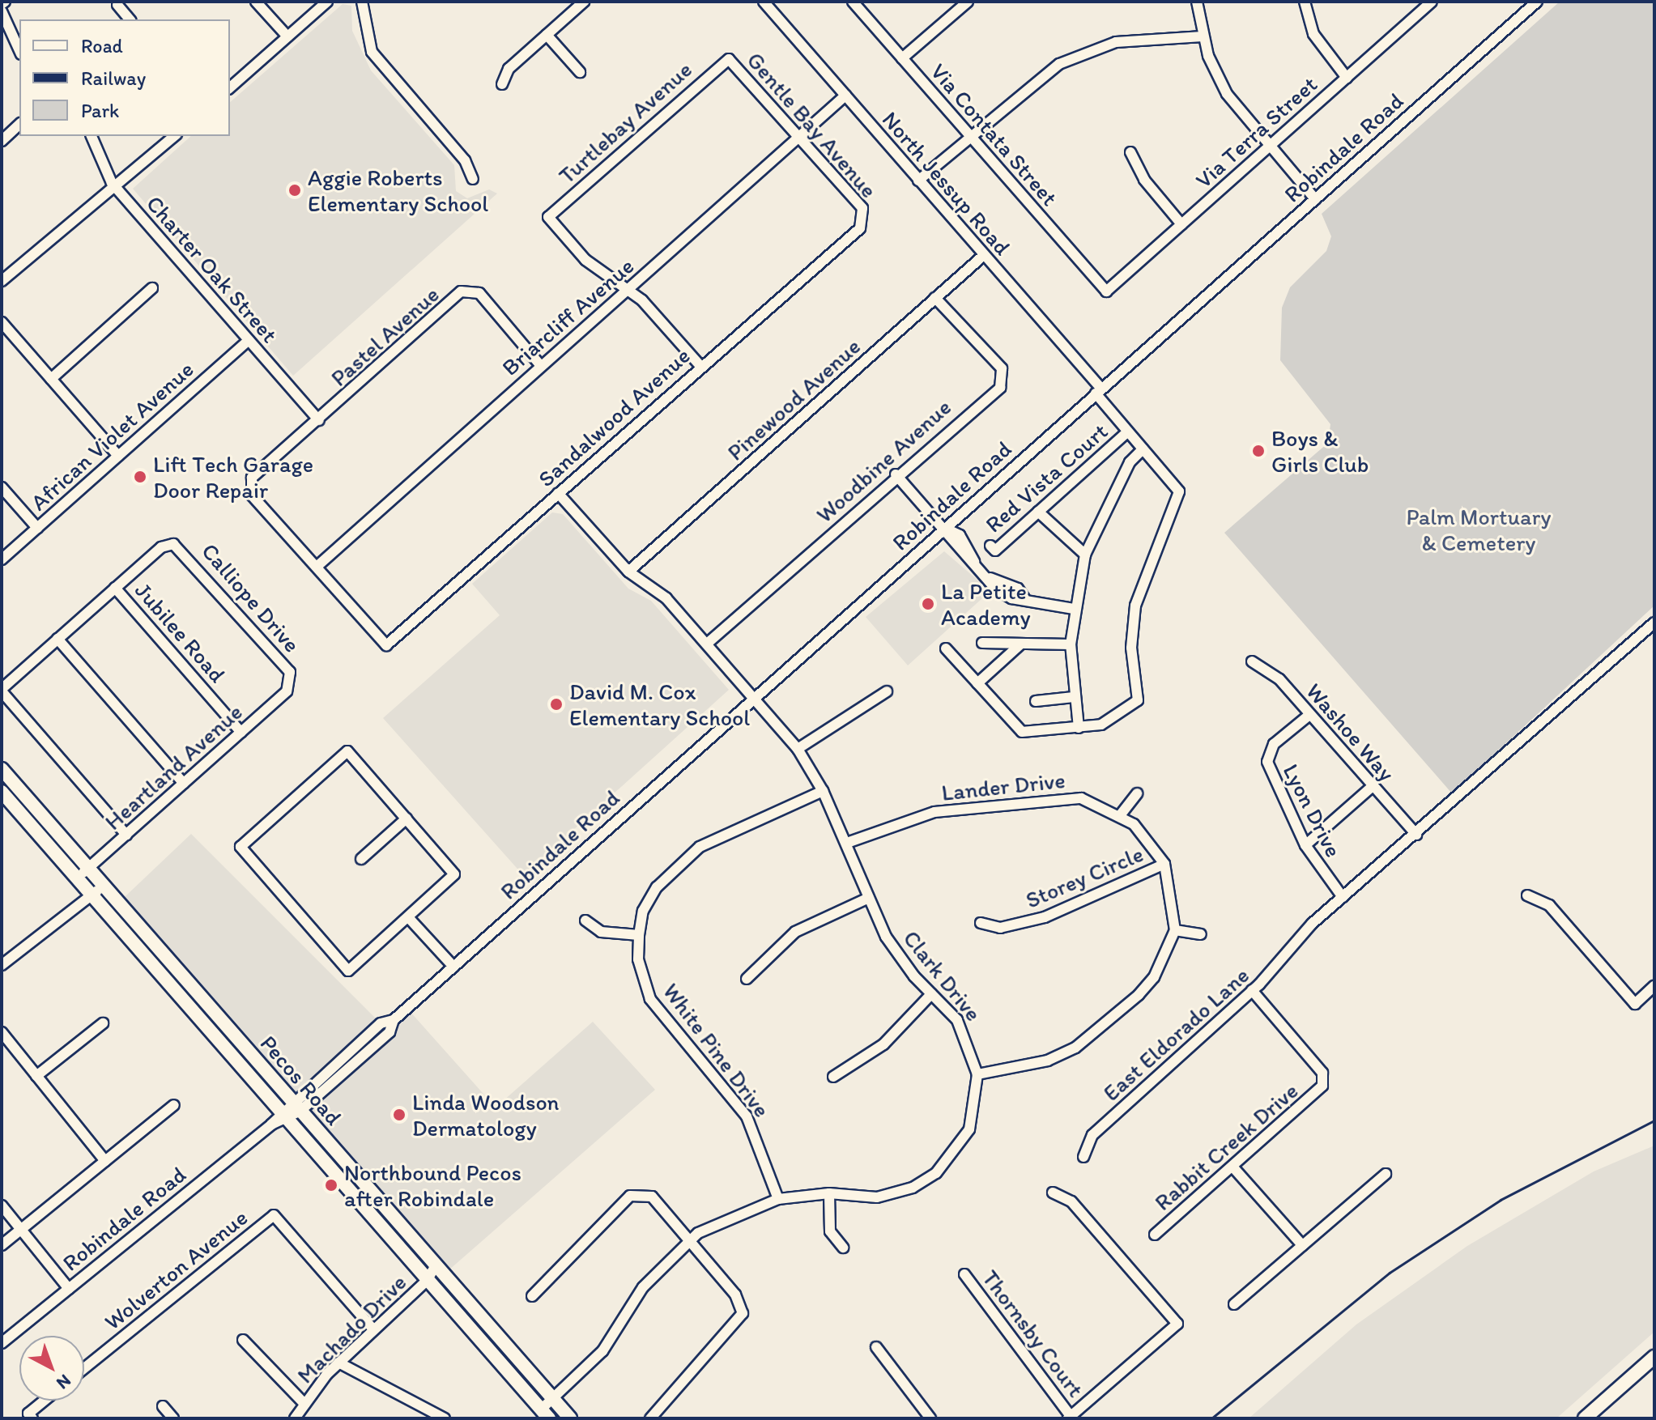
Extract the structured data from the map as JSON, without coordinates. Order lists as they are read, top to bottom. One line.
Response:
{"streets":{"main road":["Pecos Road"],"street":["Turtlebay Avenue","Gentle Bay Avenue","Via Terra Street","Via Contata Street","Robindale Road","North Jessup Road","Charter Oak Street","Briarcliff Avenue","Pastel Avenue","Pinewood Avenue","Sandalwood Avenue","African Violet Avenue","Woodbine Avenue","Red Vista Court","Calliope Drive","Jubilee Road","Washoe Way","Heartland Avenue","Lander Drive","Lyon Drive","Storey Circle","Clark Drive","East Eldorado Lane","White Pine Drive","Rabbit Creek Drive","Wolverton Avenue","Machado Drive","Thornsby Court"]},"crossings":[["Turtlebay Avenue","Gentle Bay Avenue"],["Turtlebay Avenue","Briarcliff Avenue"],["Gentle Bay Avenue","Briarcliff Avenue"],["Gentle Bay Avenue","Sandalwood Avenue"],["Via Terra Street","Via Contata Street"],["Robindale Road","North Jessup Road"],["Robindale Road","Clark Drive"],["Robindale Road","Pecos Road"],["North Jessup Road","Briarcliff Avenue"],["North Jessup Road","Pinewood Avenue"],["North Jessup Road","Red Vista Court"],["Charter Oak Street","Pastel Avenue"],["Charter Oak Street","African Violet Avenue"],["Briarcliff Avenue","Pastel Avenue"],["Briarcliff Avenue","Sandalwood Avenue"],["Pastel Avenue","Sandalwood Avenue"],["Pinewood Avenue","Woodbine Avenue"],["Pinewood Avenue","Clark Drive"],["Sandalwood Avenue","Clark Drive"],["Woodbine Avenue","Clark Drive"],["Calliope Drive","Jubilee Road"],["Calliope Drive","Heartland Avenue"],["Jubilee Road","Heartland Avenue"],["Washoe Way","Lyon Drive"],["Washoe Way","East Eldorado Lane"],["Heartland Avenue","Pecos Road"],["Lander Drive","Storey Circle"],["Lander Drive","Clark Drive"],["Lyon Drive","East Eldorado Lane"],["Clark Drive","White Pine Drive"],["Clark Drive","Pecos Road"],["East Eldorado Lane","Rabbit Creek Drive"],["Pecos Road","Machado Drive"],["Wolverton Avenue","Machado Drive"]],"parks":["Palm Mortuary & Cemetery"],"places":["Aggie Roberts Elementary School","Boys & Girls Club","Lift Tech Garage Door Repair","La Petite Academy","David M. Cox Elementary School","Linda Woodson Dermatology","Northbound Pecos after Robindale"],"legend":["Road","Railway","Park"],"north":"bottom right"}
